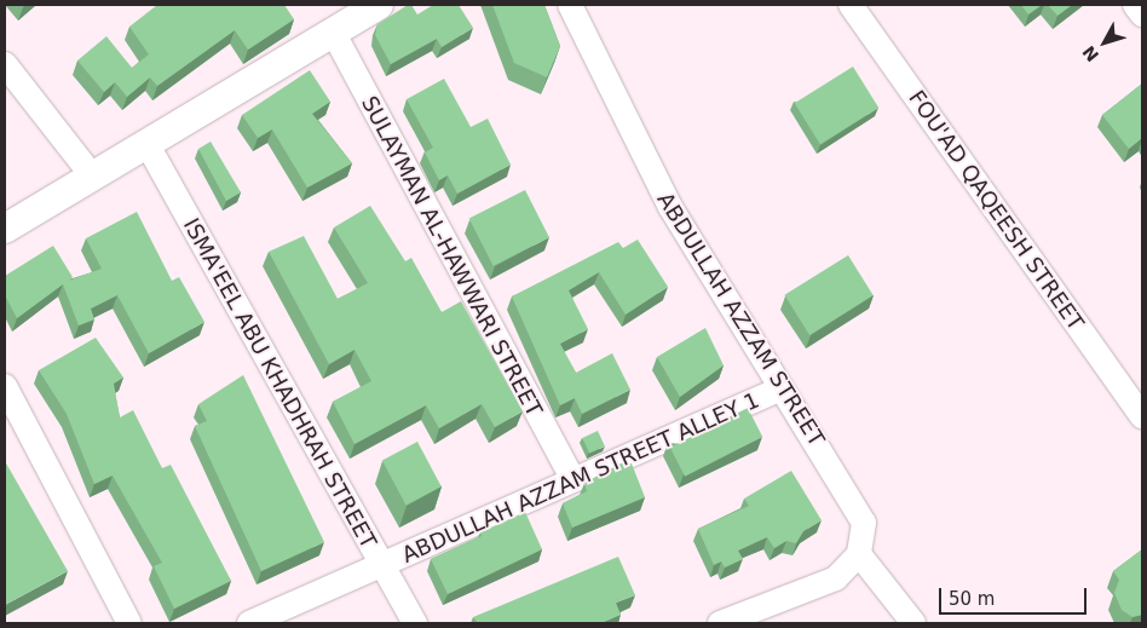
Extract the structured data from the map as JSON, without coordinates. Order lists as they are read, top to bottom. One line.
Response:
{"streets":{"street":["FOU'AD QAQEESH STREET","SULAYMAN AL-HAWWARI STREET","ABDULLAH AZZAM STREET","ISMA'EEL ABU KHADHRAH STREET","ABDULLAH AZZAM STREET ALLEY 1"]},"crossings":[["SULAYMAN AL-HAWWARI STREET","ABDULLAH AZZAM STREET ALLEY 1"],["ABDULLAH AZZAM STREET","ABDULLAH AZZAM STREET ALLEY 1"],["ISMA'EEL ABU KHADHRAH STREET","ABDULLAH AZZAM STREET ALLEY 1"]],"scale_bar":"50 m","north":"bottom left"}
